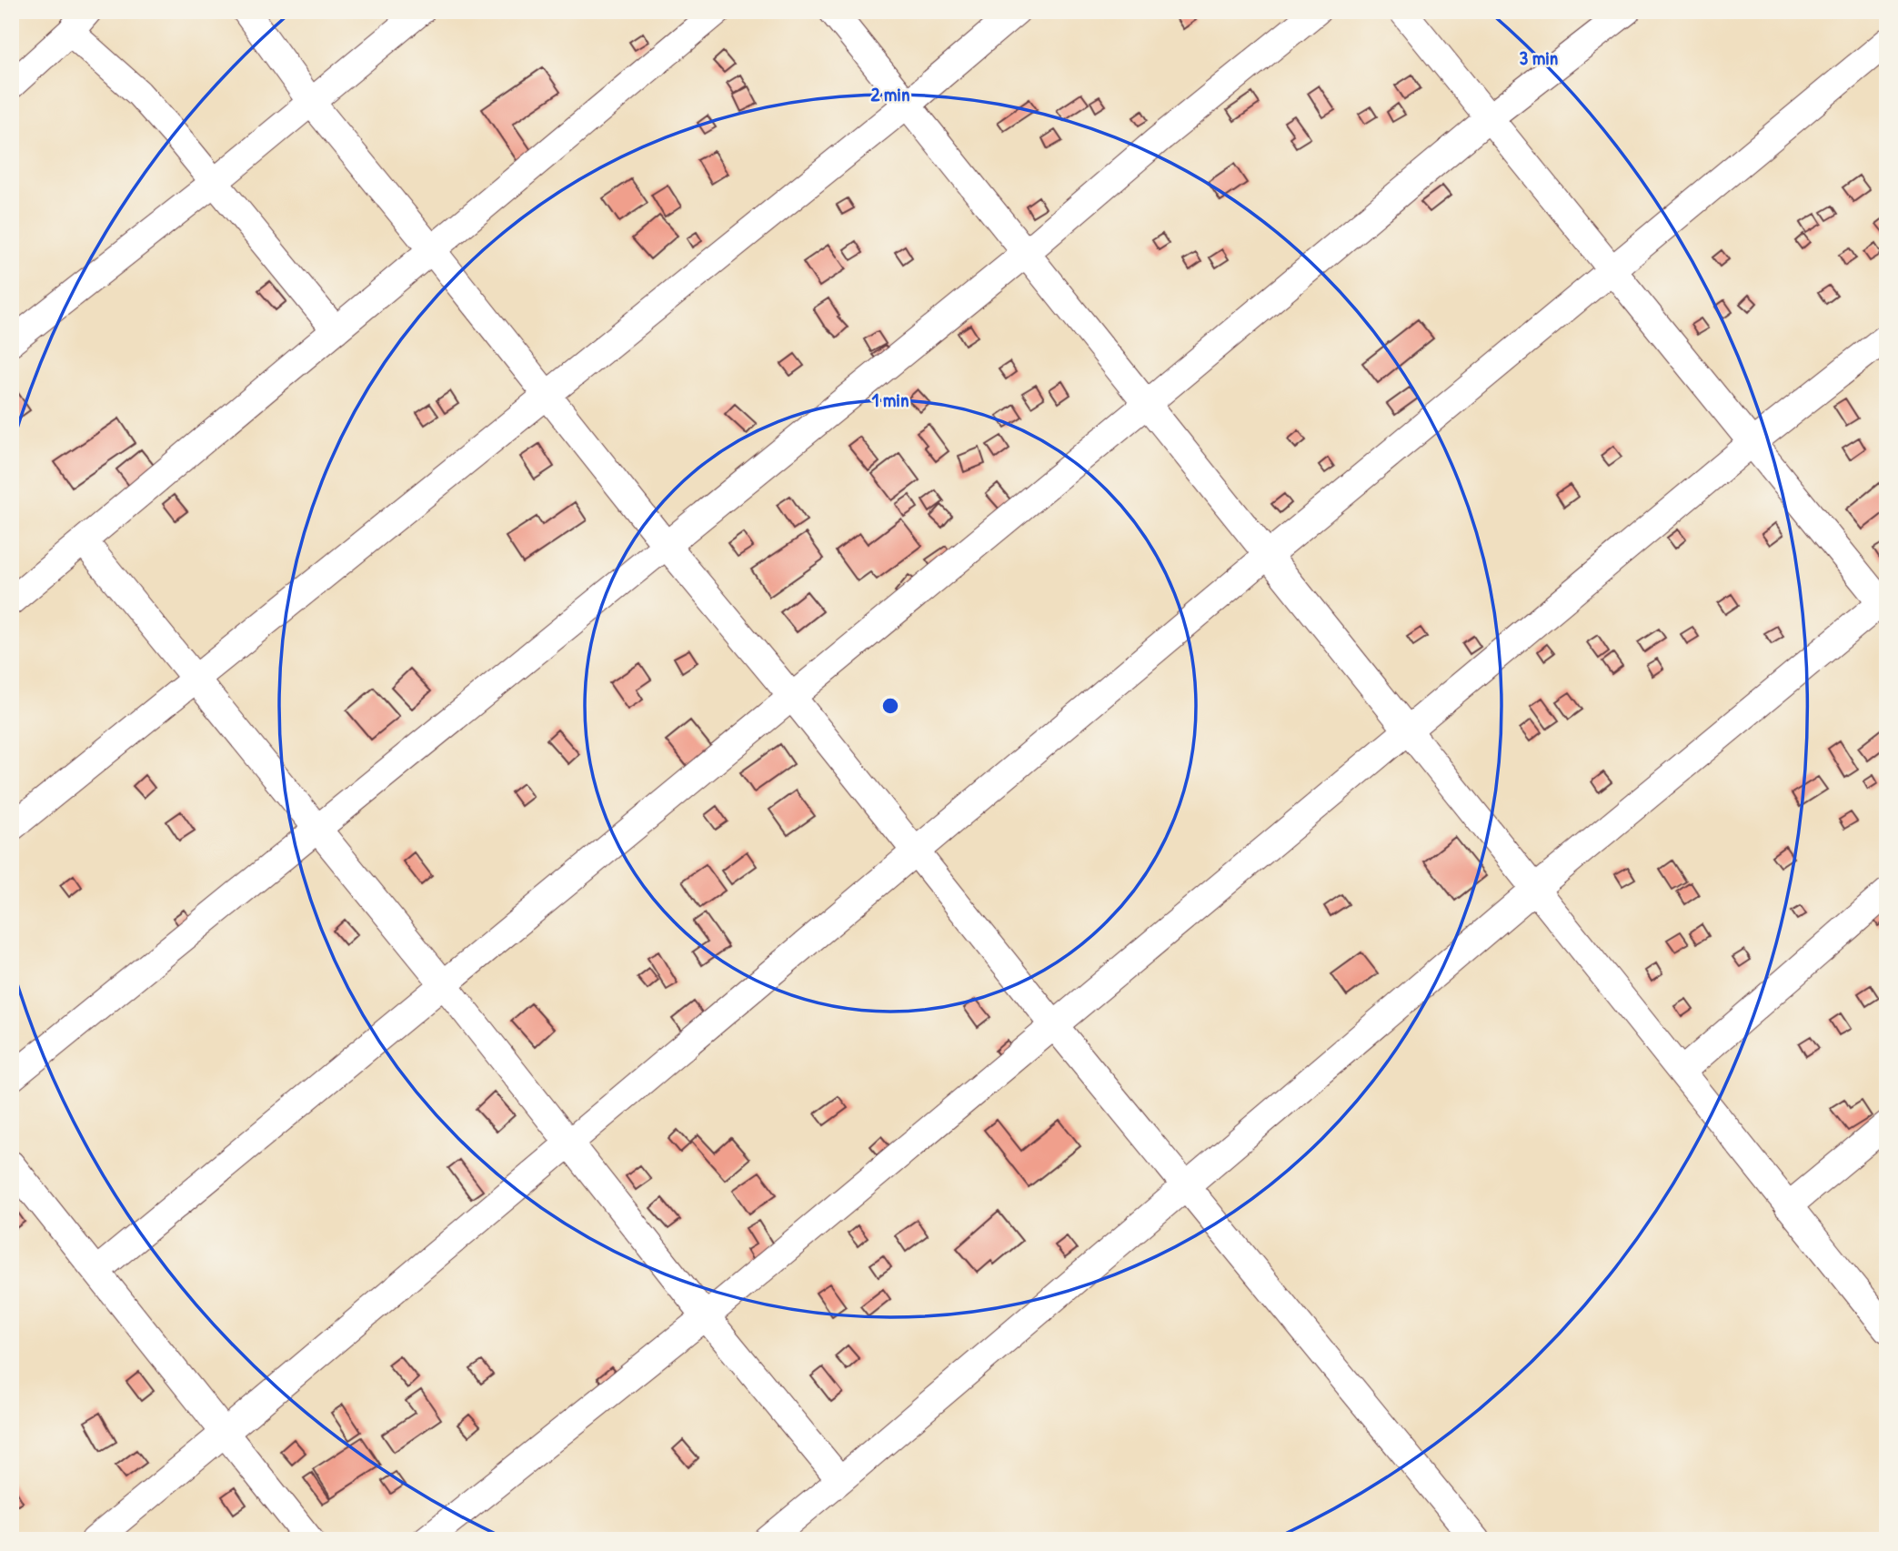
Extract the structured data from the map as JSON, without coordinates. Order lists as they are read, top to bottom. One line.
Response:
{"rings":["3 min","2 min","1 min"]}
